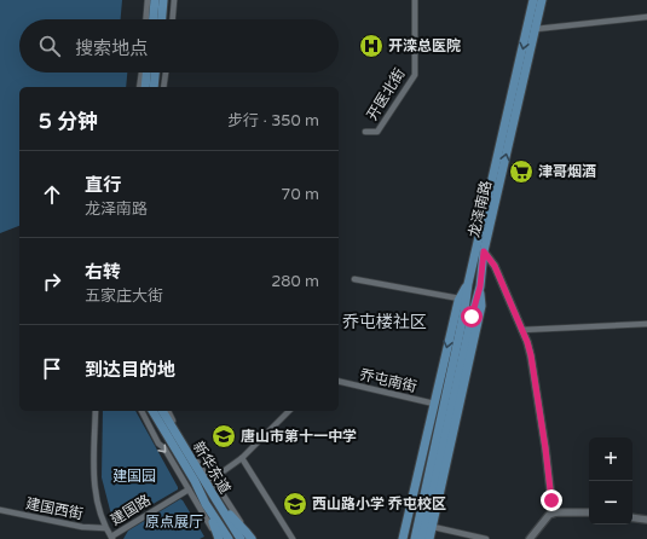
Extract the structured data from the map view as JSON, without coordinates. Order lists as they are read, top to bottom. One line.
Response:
{"streets":{"main road":["龙泽南路","新华东道"],"street":["开医北街","乔屯南街","建国西街","建国路"]},"districts":["乔屯楼社区"],"parks":["建国园","原点展厅"],"places":{"hospital":["开滦总医院"],"supermarket":["津哥烟酒"],"school or university":["唐山市第十一中学","西山路小学 乔屯校区"]},"page":{"search":"搜索地点","heading":["5 分钟","步行 · 350 m"],"list":[["直行","龙泽南路","70 m"],["右转","五家庄大街","280 m"],"到达目的地"],"map_buttons":["+","−"]}}
